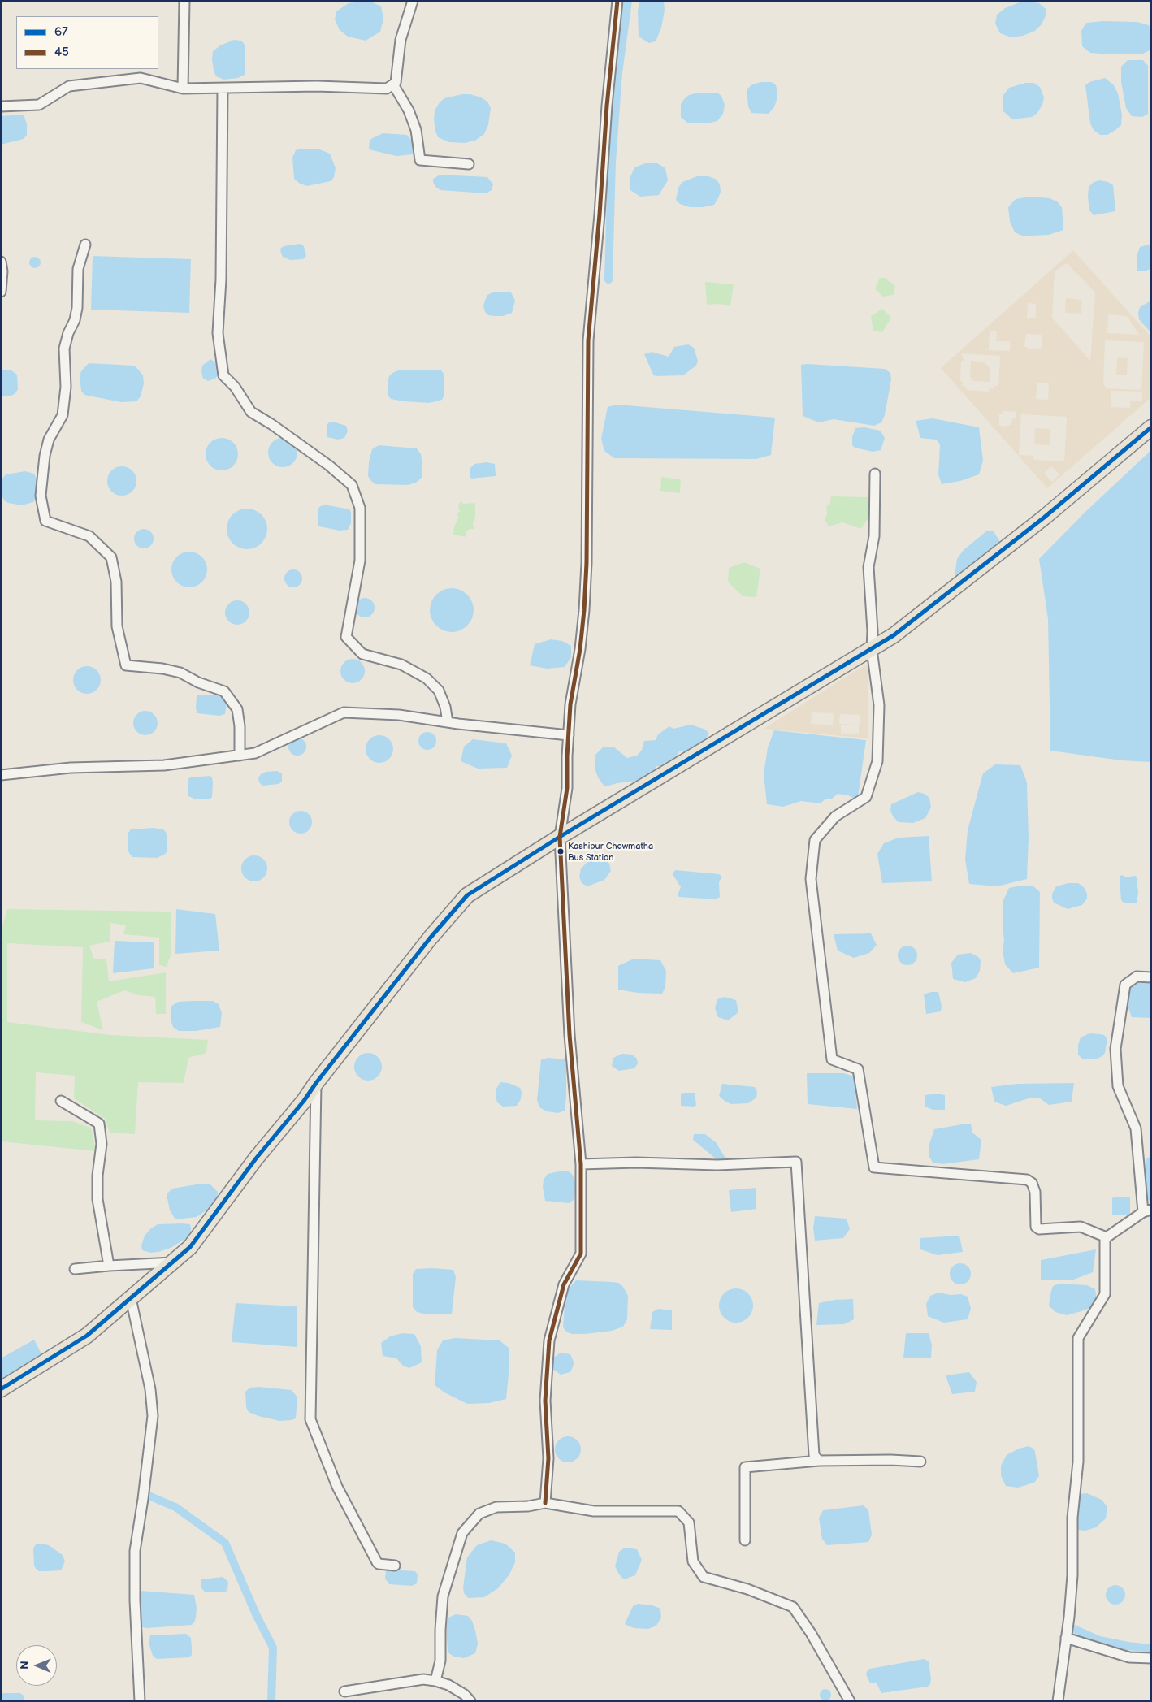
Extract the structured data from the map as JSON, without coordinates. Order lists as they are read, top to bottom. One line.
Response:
{"places":["Kashipur Chowmatha Bus Station"],"lines":["transit line 45","transit line 67"],"legend":["67","45"],"north":"left"}
